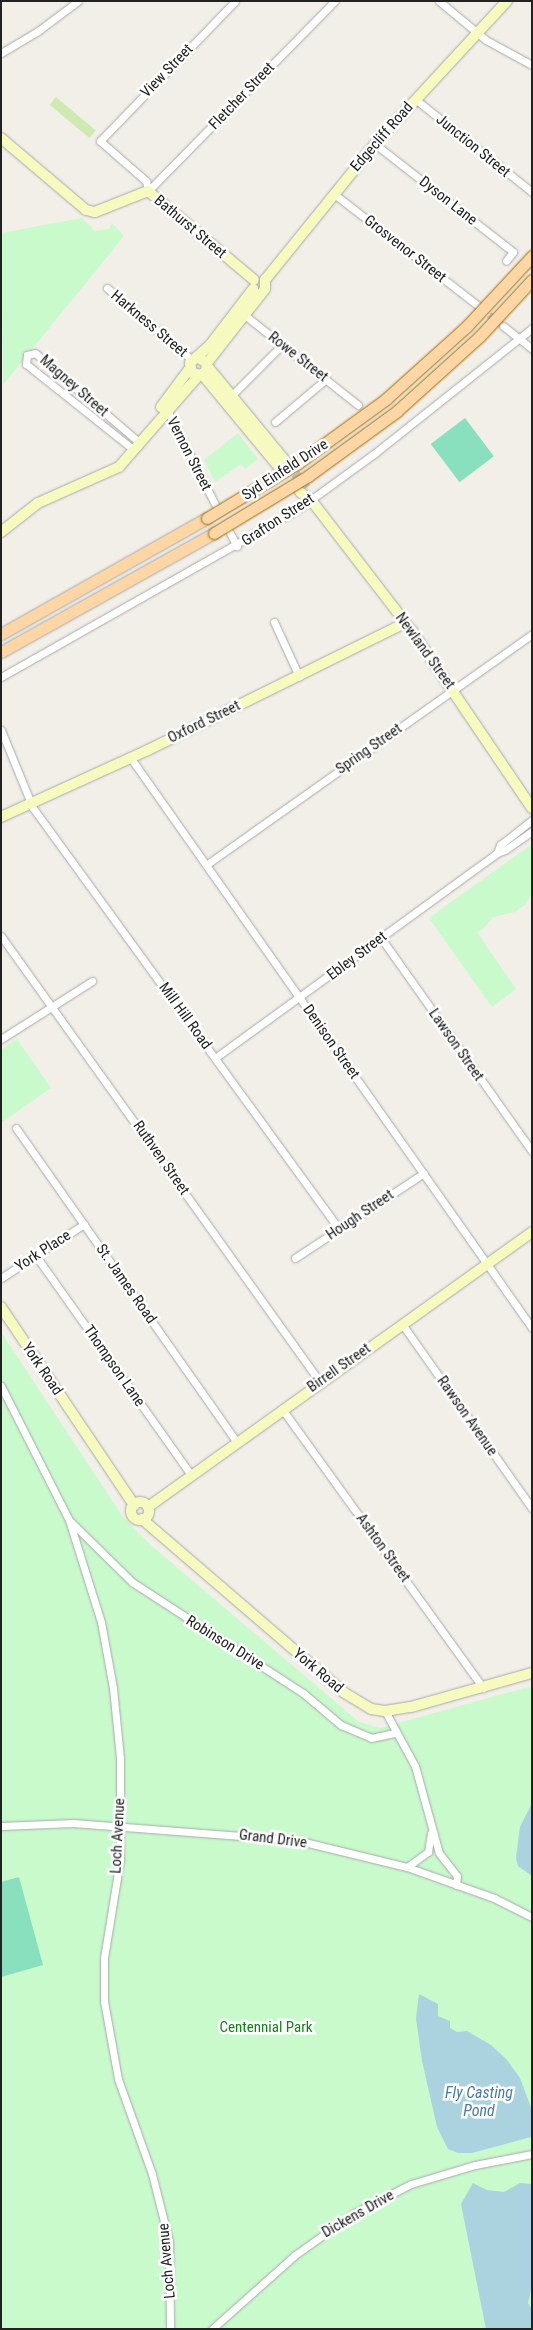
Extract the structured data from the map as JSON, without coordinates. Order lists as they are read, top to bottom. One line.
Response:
{"streets":{"main road":["Syd Einfeld Drive"],"street":["View Street","Fletcher Street","Edgecliff Road","Junction Street","Dyson Lane","Bathurst Street","Grosvenor Street","Harkness Street","Rowe Street","Magney Street","Vernon Street","Grafton Street","Newland Street","Oxford Street","Spring Street","Ebley Street","Mill Hill Road","Denison Street","Lawson Street","Ruthven Street","Hough Street","York Place","St. James Road","Thompson Lane","Birrell Street","York Road","Rawson Avenue","Ashton Street","Robinson Drive","Loch Avenue","Grand Drive","Dickens Drive"]},"crossings":[["View Street","Fletcher Street"],["View Street","Bathurst Street"],["Fletcher Street","Bathurst Street"],["Edgecliff Road","Junction Street"],["Edgecliff Road","Dyson Lane"],["Edgecliff Road","Bathurst Street"],["Edgecliff Road","Grosvenor Street"],["Grafton Street","Newland Street"],["Newland Street","Oxford Street"],["Newland Street","Spring Street"],["Oxford Street","Mill Hill Road"],["Oxford Street","Denison Street"],["Spring Street","Denison Street"],["Ebley Street","Mill Hill Road"],["Ebley Street","Denison Street"],["Ebley Street","Lawson Street"],["Mill Hill Road","Hough Street"],["Denison Street","Hough Street"],["Denison Street","Birrell Street"],["Ruthven Street","Birrell Street"],["York Place","St. James Road"],["York Place","Thompson Lane"],["St. James Road","Birrell Street"],["Thompson Lane","Birrell Street"],["Birrell Street","York Road"],["Birrell Street","Rawson Avenue"],["Birrell Street","Ashton Street"],["York Road","Ashton Street"],["Robinson Drive","Loch Avenue"],["Loch Avenue","Grand Drive"]],"water":["Fly Casting Pond"],"parks":["Centennial Park"]}
